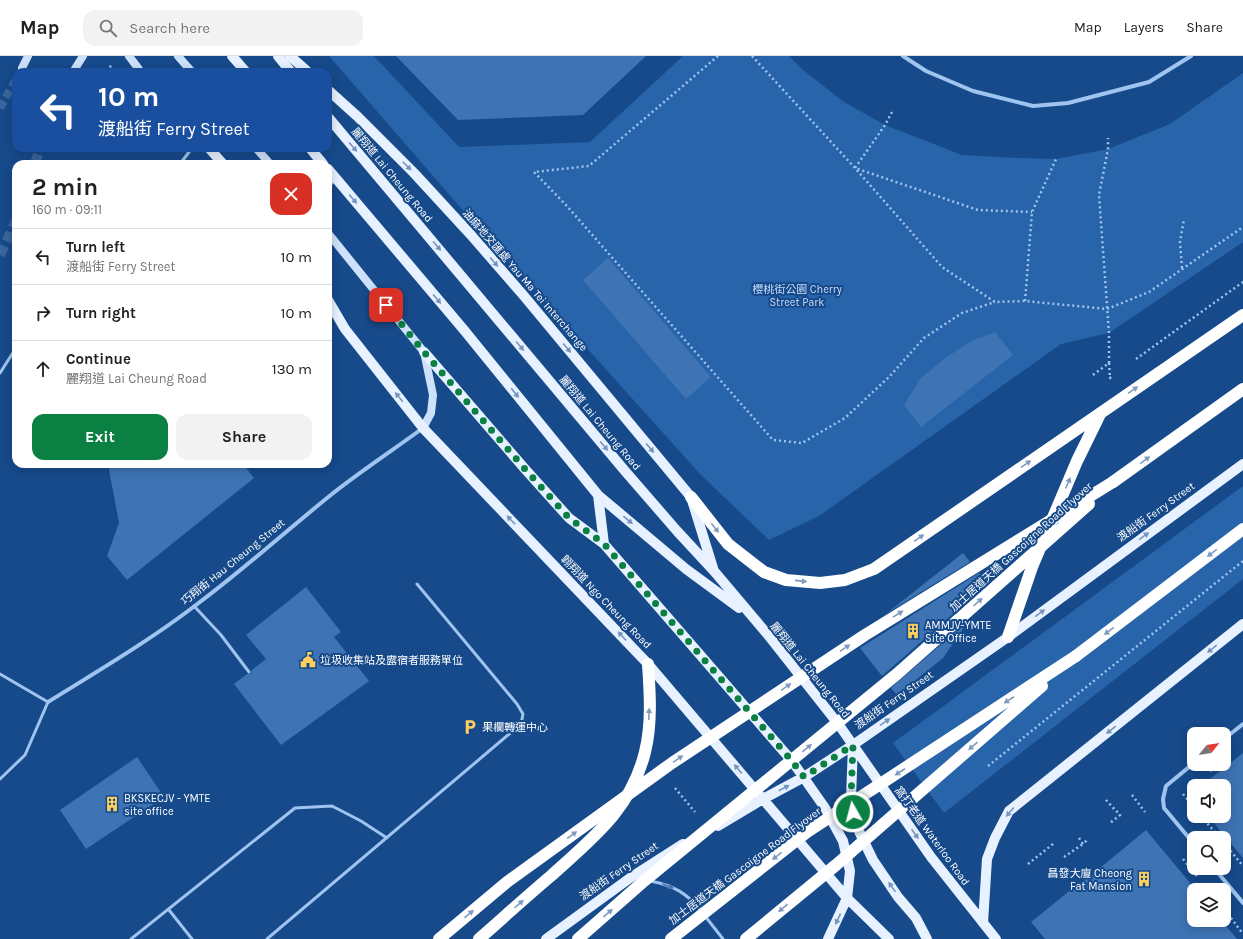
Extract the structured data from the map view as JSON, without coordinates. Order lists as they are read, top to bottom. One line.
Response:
{"streets":{"highway":["加士居道天橋 Gascoigne Road Flyover"],"main road":["麗翔道 Lai Cheung Road","油麻地交匯處 Yau Ma Tei Interchange","渡船街 Ferry Street","翺翔道 Ngo Cheung Road","窩打老道 Waterloo Road"],"street":["巧翔街 Hau Cheung Street"]},"crossings":[["麗翔道 Lai Cheung Road","渡船街 Ferry Street"],["麗翔道 Lai Cheung Road","窩打老道 Waterloo Road"],["渡船街 Ferry Street","翺翔道 Ngo Cheung Road"],["渡船街 Ferry Street","窩打老道 Waterloo Road"],["巧翔街 Hau Cheung Street","翺翔道 Ngo Cheung Road"]],"one_way":["渡船街 Ferry Street"],"parks":["櫻桃街公園 Cherry Street Park"],"places":{"building":["AMMJV-YMTE Site Office","BKSKECJV - YMTE site office","昌發大廈 Cheong Fat Mansion"],"public building":["垃圾收集站及露宿者服務單位"],"parking":["果欄轉運中心"]},"north":"top right","page":{"header":"Map","search":"Search here","nav":["Map","Layers","Share"],"turn":["10 m","渡船街 Ferry Street"],"heading":["2 min","160 m · 09:11"],"list":[{"name":"Turn left","note":"渡船街 Ferry Street","value":"10 m"},{"name":"Turn right","value":"10 m"},{"name":"Continue","note":"麗翔道 Lai Cheung Road","value":"130 m"}],"buttons":["Exit","Share"]}}
